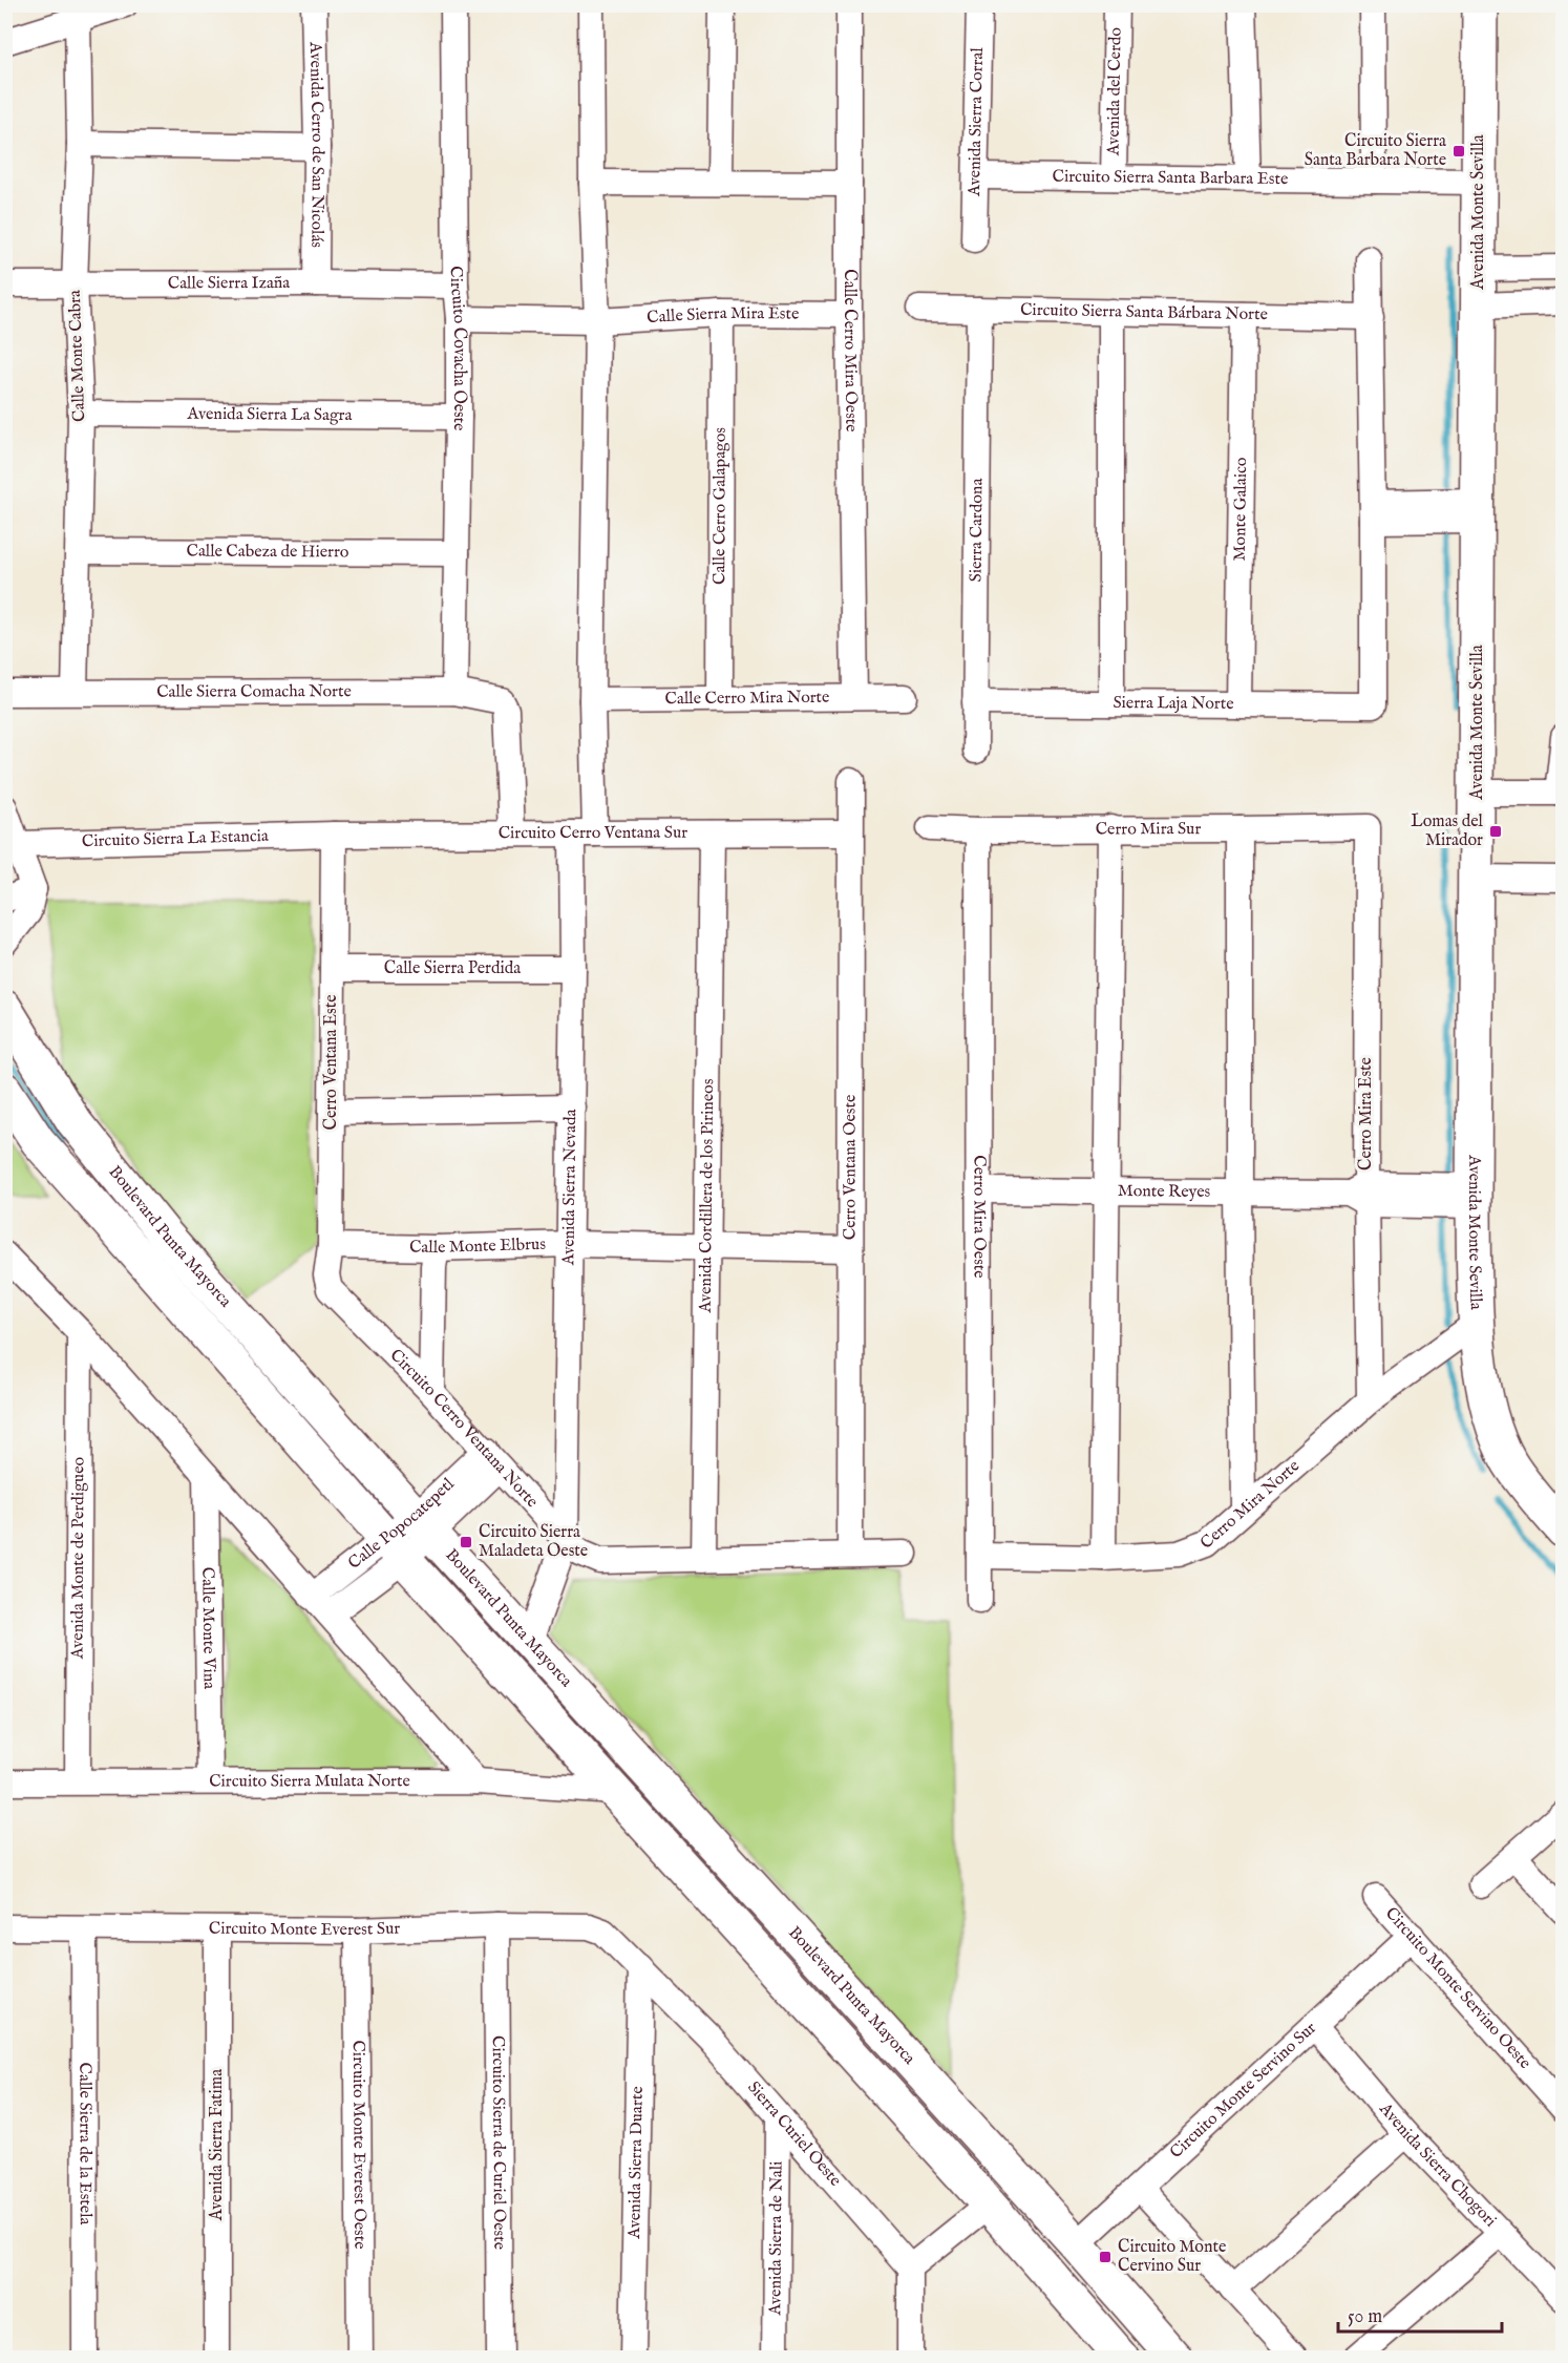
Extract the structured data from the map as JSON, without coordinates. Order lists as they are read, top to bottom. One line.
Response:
{"streets":{"street":["Avenida del Cerdo","Avenida Sierra Corral","Avenida Cerro de San Nicolás","Circuito Sierra Santa Barbara Este","Avenida Monte Sevilla","Calle Sierra Izaña","Circuito Sierra Santa Bárbara Norte","Calle Sierra Mira Este","Circuito Covacha Oeste","Calle Cerro Mira Oeste","Calle Monte Cabra","Avenida Sierra La Sagra","Calle Cerro Galapagos","Monte Galaico","Sierra Cardona","Calle Cabeza de Hierro","Calle Sierra Comacha Norte","Calle Cerro Mira Norte","Sierra Laja Norte","Cerro Mira Sur","Circuito Cerro Ventana Sur","Circuito Sierra La Estancia","Calle Sierra Perdida","Cerro Ventana Este","Cerro Mira Este","Cerro Ventana Oeste","Avenida Sierra Nevada","Monte Reyes","Avenida Cordillera de los Pirineos","Cerro Mira Oeste","Boulevard Punta Mayorca","Calle Monte Elbrus","Circuito Cerro Ventana Norte","Cerro Mira Norte","Calle Popocatepetl","Avenida Monte de Perdigueo","Calle Monte Vina","Circuito Sierra Mulata Norte","Circuito Monte Everest Sur","Circuito Monte Servino Oeste","Circuito Monte Servino Sur","Sierra Curiel Oeste","Circuito Sierra de Curiel Oeste","Calle Sierra de la Estela","Avenida Sierra Fatima","Circuito Monte Everest Oeste","Avenida Sierra Duarte","Avenida Sierra Chogori","Avenida Sierra de Nali"]},"crossings":[["Avenida del Cerdo","Circuito Sierra Santa Barbara Este"],["Avenida Sierra Corral","Circuito Sierra Santa Barbara Este"],["Avenida Cerro de San Nicolás","Calle Sierra Izaña"],["Circuito Sierra Santa Barbara Este","Avenida Monte Sevilla"],["Avenida Monte Sevilla","Monte Reyes"],["Avenida Monte Sevilla","Cerro Mira Norte"],["Calle Sierra Izaña","Circuito Covacha Oeste"],["Calle Sierra Izaña","Calle Monte Cabra"],["Circuito Sierra Santa Bárbara Norte","Monte Galaico"],["Circuito Sierra Santa Bárbara Norte","Sierra Cardona"],["Calle Sierra Mira Este","Circuito Covacha Oeste"],["Calle Sierra Mira Este","Calle Cerro Mira Oeste"],["Calle Sierra Mira Este","Calle Cerro Galapagos"],["Calle Sierra Mira Este","Avenida Sierra Nevada"],["Circuito Covacha Oeste","Avenida Sierra La Sagra"],["Circuito Covacha Oeste","Calle Cabeza de Hierro"],["Circuito Covacha Oeste","Calle Sierra Comacha Norte"],["Calle Cerro Mira Oeste","Calle Cerro Mira Norte"],["Calle Monte Cabra","Avenida Sierra La Sagra"],["Calle Monte Cabra","Calle Cabeza de Hierro"],["Calle Monte Cabra","Calle Sierra Comacha Norte"],["Calle Cerro Galapagos","Calle Cerro Mira Norte"],["Monte Galaico","Sierra Laja Norte"],["Sierra Cardona","Sierra Laja Norte"],["Calle Sierra Comacha Norte","Circuito Cerro Ventana Sur"],["Calle Cerro Mira Norte","Avenida Sierra Nevada"],["Cerro Mira Sur","Cerro Mira Este"],["Cerro Mira Sur","Cerro Mira Oeste"],["Circuito Cerro Ventana Sur","Circuito Sierra La Estancia"],["Circuito Cerro Ventana Sur","Cerro Ventana Este"],["Circuito Cerro Ventana Sur","Cerro Ventana Oeste"],["Circuito Cerro Ventana Sur","Avenida Sierra Nevada"],["Circuito Cerro Ventana Sur","Avenida Cordillera de los Pirineos"],["Circuito Sierra La Estancia","Cerro Ventana Este"],["Calle Sierra Perdida","Cerro Ventana Este"],["Calle Sierra Perdida","Avenida Sierra Nevada"],["Cerro Ventana Este","Calle Monte Elbrus"],["Cerro Ventana Este","Circuito Cerro Ventana Norte"],["Cerro Mira Este","Monte Reyes"],["Cerro Mira Este","Cerro Mira Norte"],["Cerro Ventana Oeste","Calle Monte Elbrus"],["Cerro Ventana Oeste","Circuito Cerro Ventana Norte"],["Avenida Sierra Nevada","Boulevard Punta Mayorca"],["Avenida Sierra Nevada","Calle Monte Elbrus"],["Avenida Sierra Nevada","Circuito Cerro Ventana Norte"],["Monte Reyes","Cerro Mira Oeste"],["Avenida Cordillera de los Pirineos","Calle Monte Elbrus"],["Avenida Cordillera de los Pirineos","Circuito Cerro Ventana Norte"],["Cerro Mira Oeste","Cerro Mira Norte"],["Boulevard Punta Mayorca","Calle Popocatepetl"],["Boulevard Punta Mayorca","Circuito Sierra Mulata Norte"],["Boulevard Punta Mayorca","Circuito Monte Servino Sur"],["Circuito Cerro Ventana Norte","Calle Popocatepetl"],["Avenida Monte de Perdigueo","Circuito Sierra Mulata Norte"],["Calle Monte Vina","Circuito Sierra Mulata Norte"],["Circuito Monte Everest Sur","Sierra Curiel Oeste"],["Circuito Monte Everest Sur","Circuito Sierra de Curiel Oeste"],["Circuito Monte Everest Sur","Calle Sierra de la Estela"],["Circuito Monte Everest Sur","Avenida Sierra Fatima"],["Circuito Monte Everest Sur","Circuito Monte Everest Oeste"],["Circuito Monte Servino Oeste","Circuito Monte Servino Sur"],["Circuito Monte Servino Sur","Avenida Sierra Chogori"],["Sierra Curiel Oeste","Avenida Sierra Duarte"],["Sierra Curiel Oeste","Avenida Sierra de Nali"]],"places":{"transit":["Circuito Sierra Santa Barbara Norte","Lomas del Mirador","Circuito Sierra Maladeta Oeste","Circuito Monte Cervino Sur"]},"scale_bar":"50 m"}
